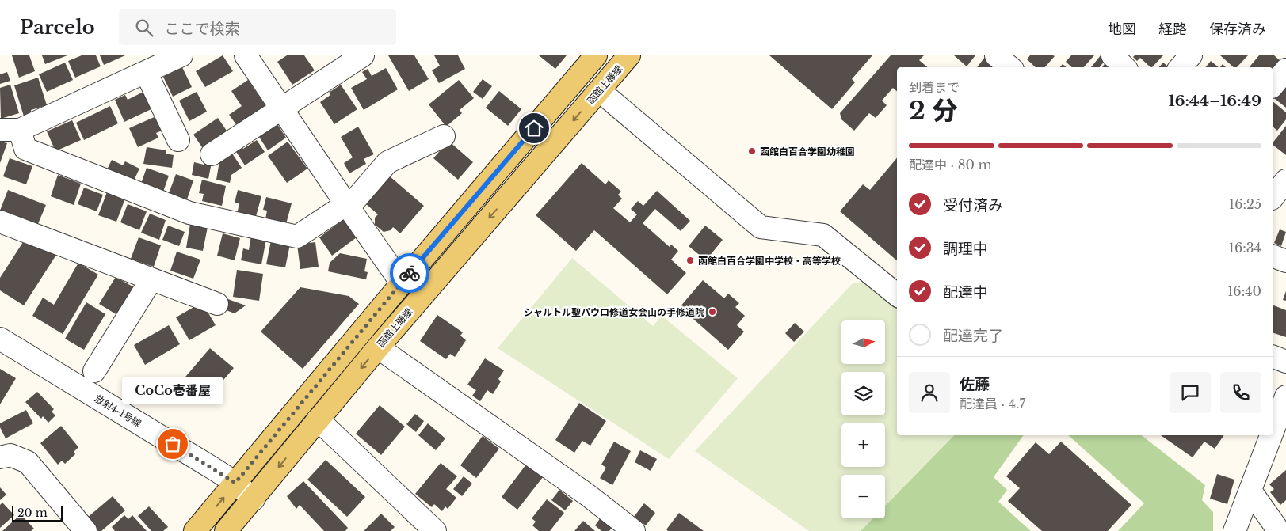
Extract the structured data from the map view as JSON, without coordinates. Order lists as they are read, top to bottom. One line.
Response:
{"streets":{"main road":["函館上磯線"],"street":["放射4-1号線"]},"crossings":[["函館上磯線","放射4-1号線"]],"places":["函館白百合学園幼稚園","函館白百合学園中学校・高等学校","シャルトル聖パウロ修道女会山の手修道院","CoCo壱番屋"],"scale_bar":"20 m","north":"right","page":{"header":"Parcelo","search":"ここで検索","nav":["地図","経路","保存済み"],"heading":["2 分","到着まで","16:44–16:49"],"panel":["佐藤","配達員 · 4.7"],"bar":"配達中 · 80 m","list":[["受付済み","16:25"],["調理中","16:34"],["配達中","16:40"],"配達完了"],"map_buttons":["+","−"],"bubble":"CoCo壱番屋","scale":"20 m"}}
